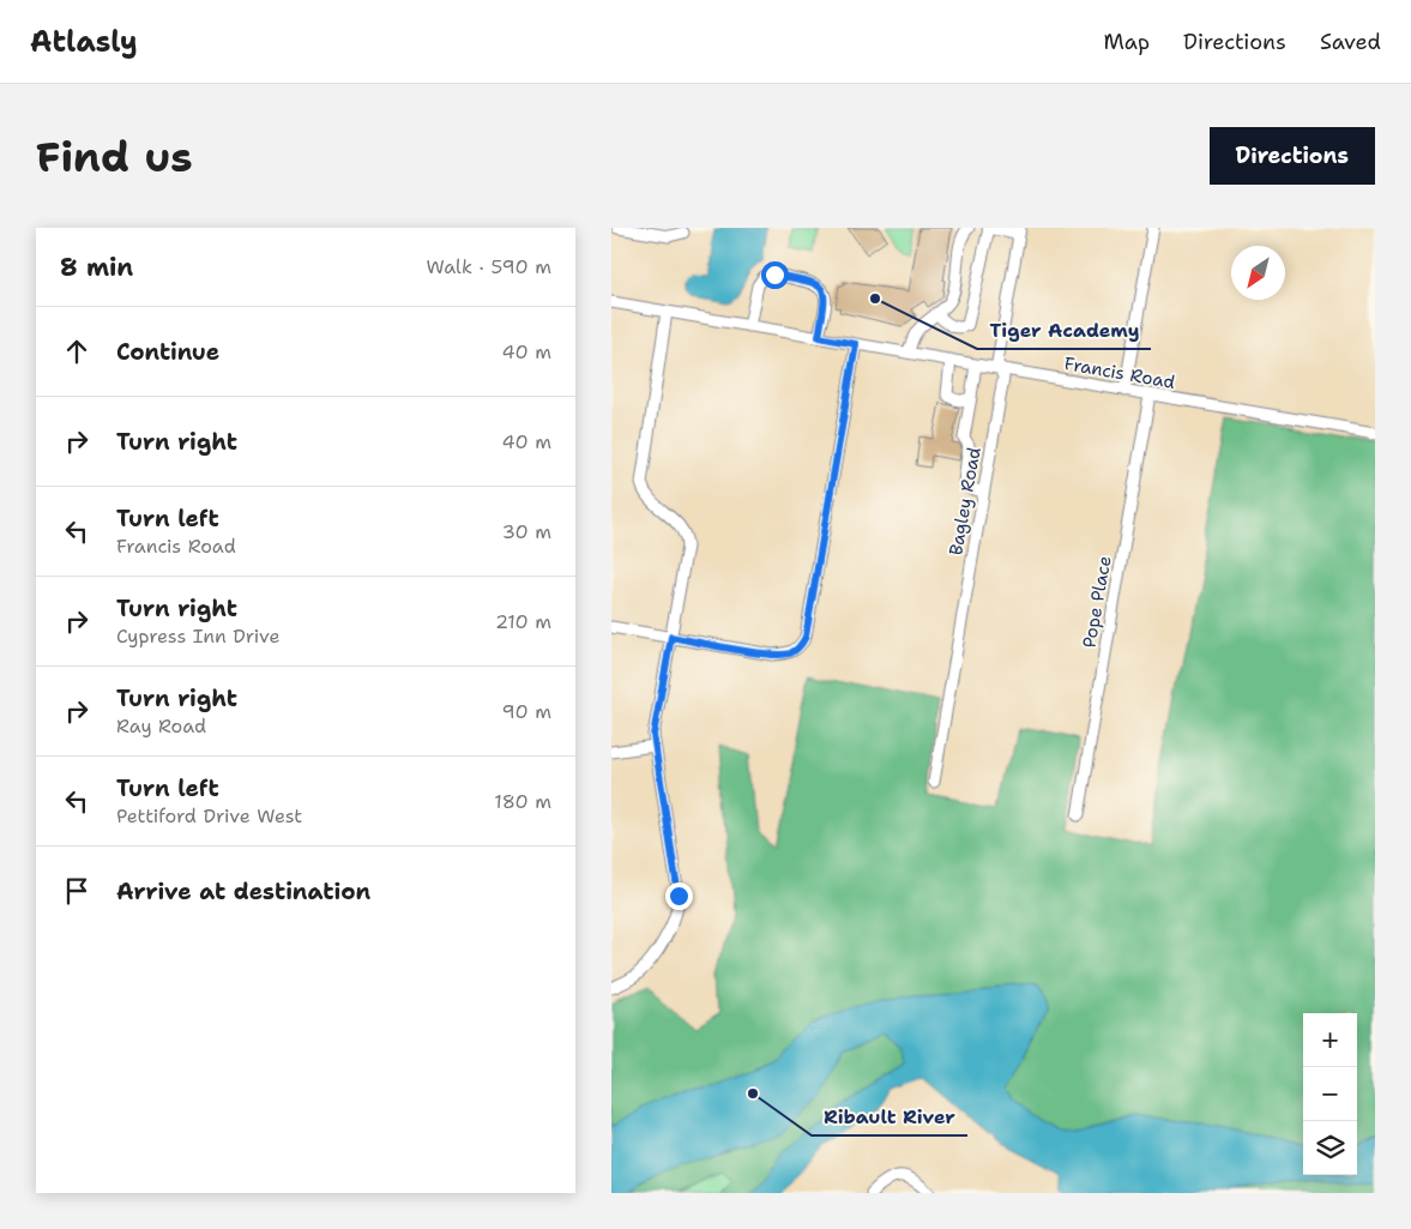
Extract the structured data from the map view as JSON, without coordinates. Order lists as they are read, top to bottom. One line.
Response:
{"streets":{"street":["Francis Road","Bagley Road","Pope Place"]},"crossings":[["Francis Road","Bagley Road"],["Francis Road","Pope Place"]],"places":["Tiger Academy","Ribault River"],"north":"bottom left","page":{"header":"Atlasly","nav":["Map","Directions","Saved"],"buttons":"Directions","title":"Find us","heading":["8 min","Walk · 590 m"],"list":[["Continue","40 m"],["Turn right","40 m"],["Turn left","Francis Road","30 m"],["Turn right","Cypress Inn Drive","210 m"],["Turn right","Ray Road","90 m"],["Turn left","Pettiford Drive West","180 m"],"Arrive at destination"],"map_buttons":["+","−"]}}
